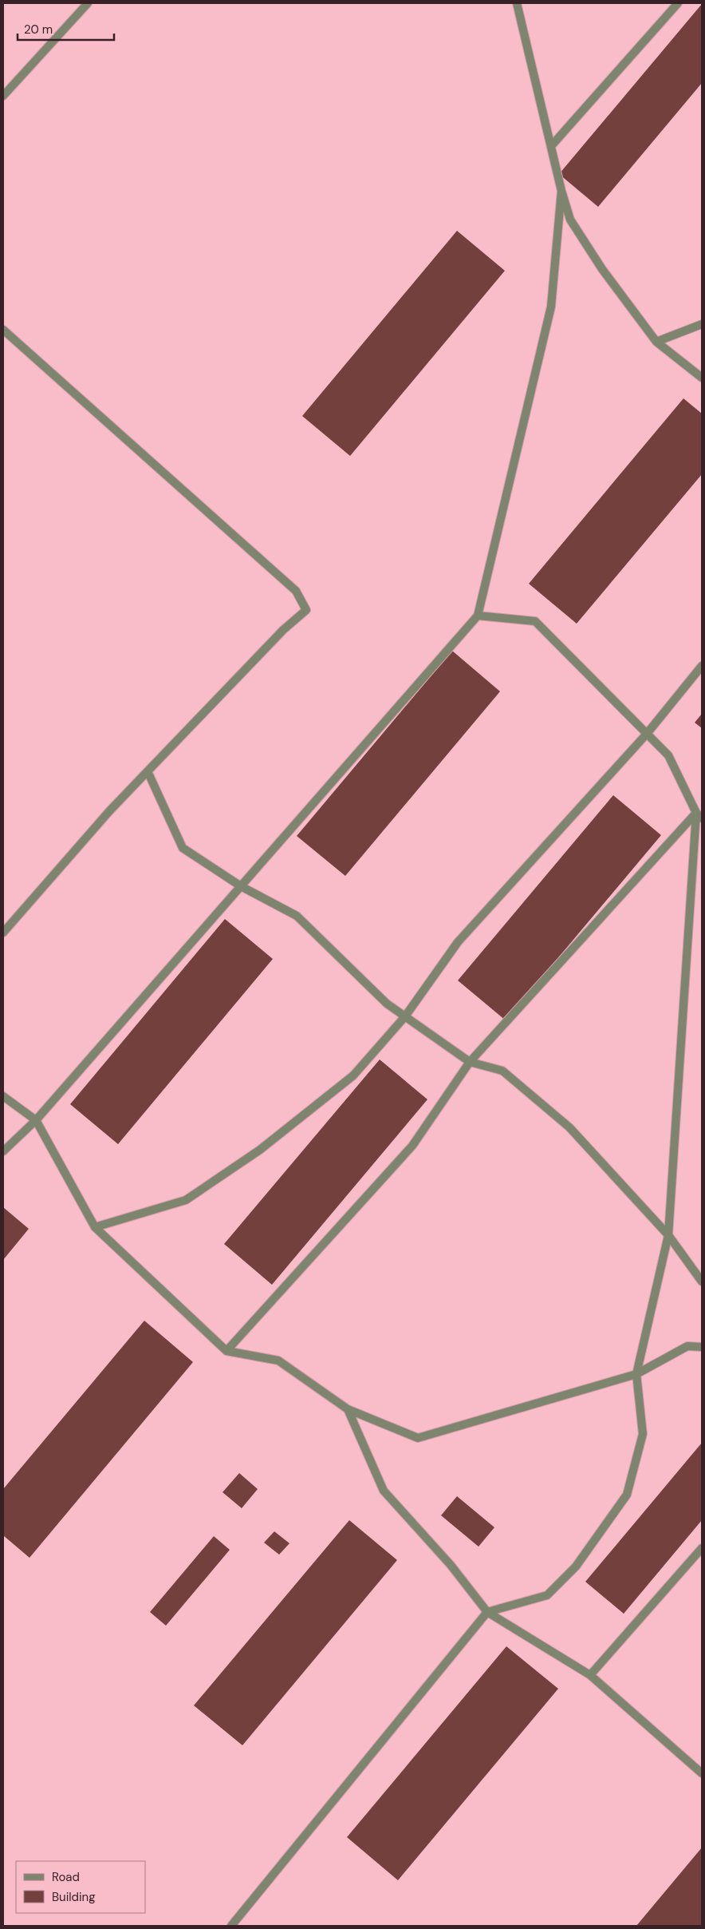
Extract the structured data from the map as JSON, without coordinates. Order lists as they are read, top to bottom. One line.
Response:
{"legend":["Road","Building"],"scale_bar":"20 m"}
